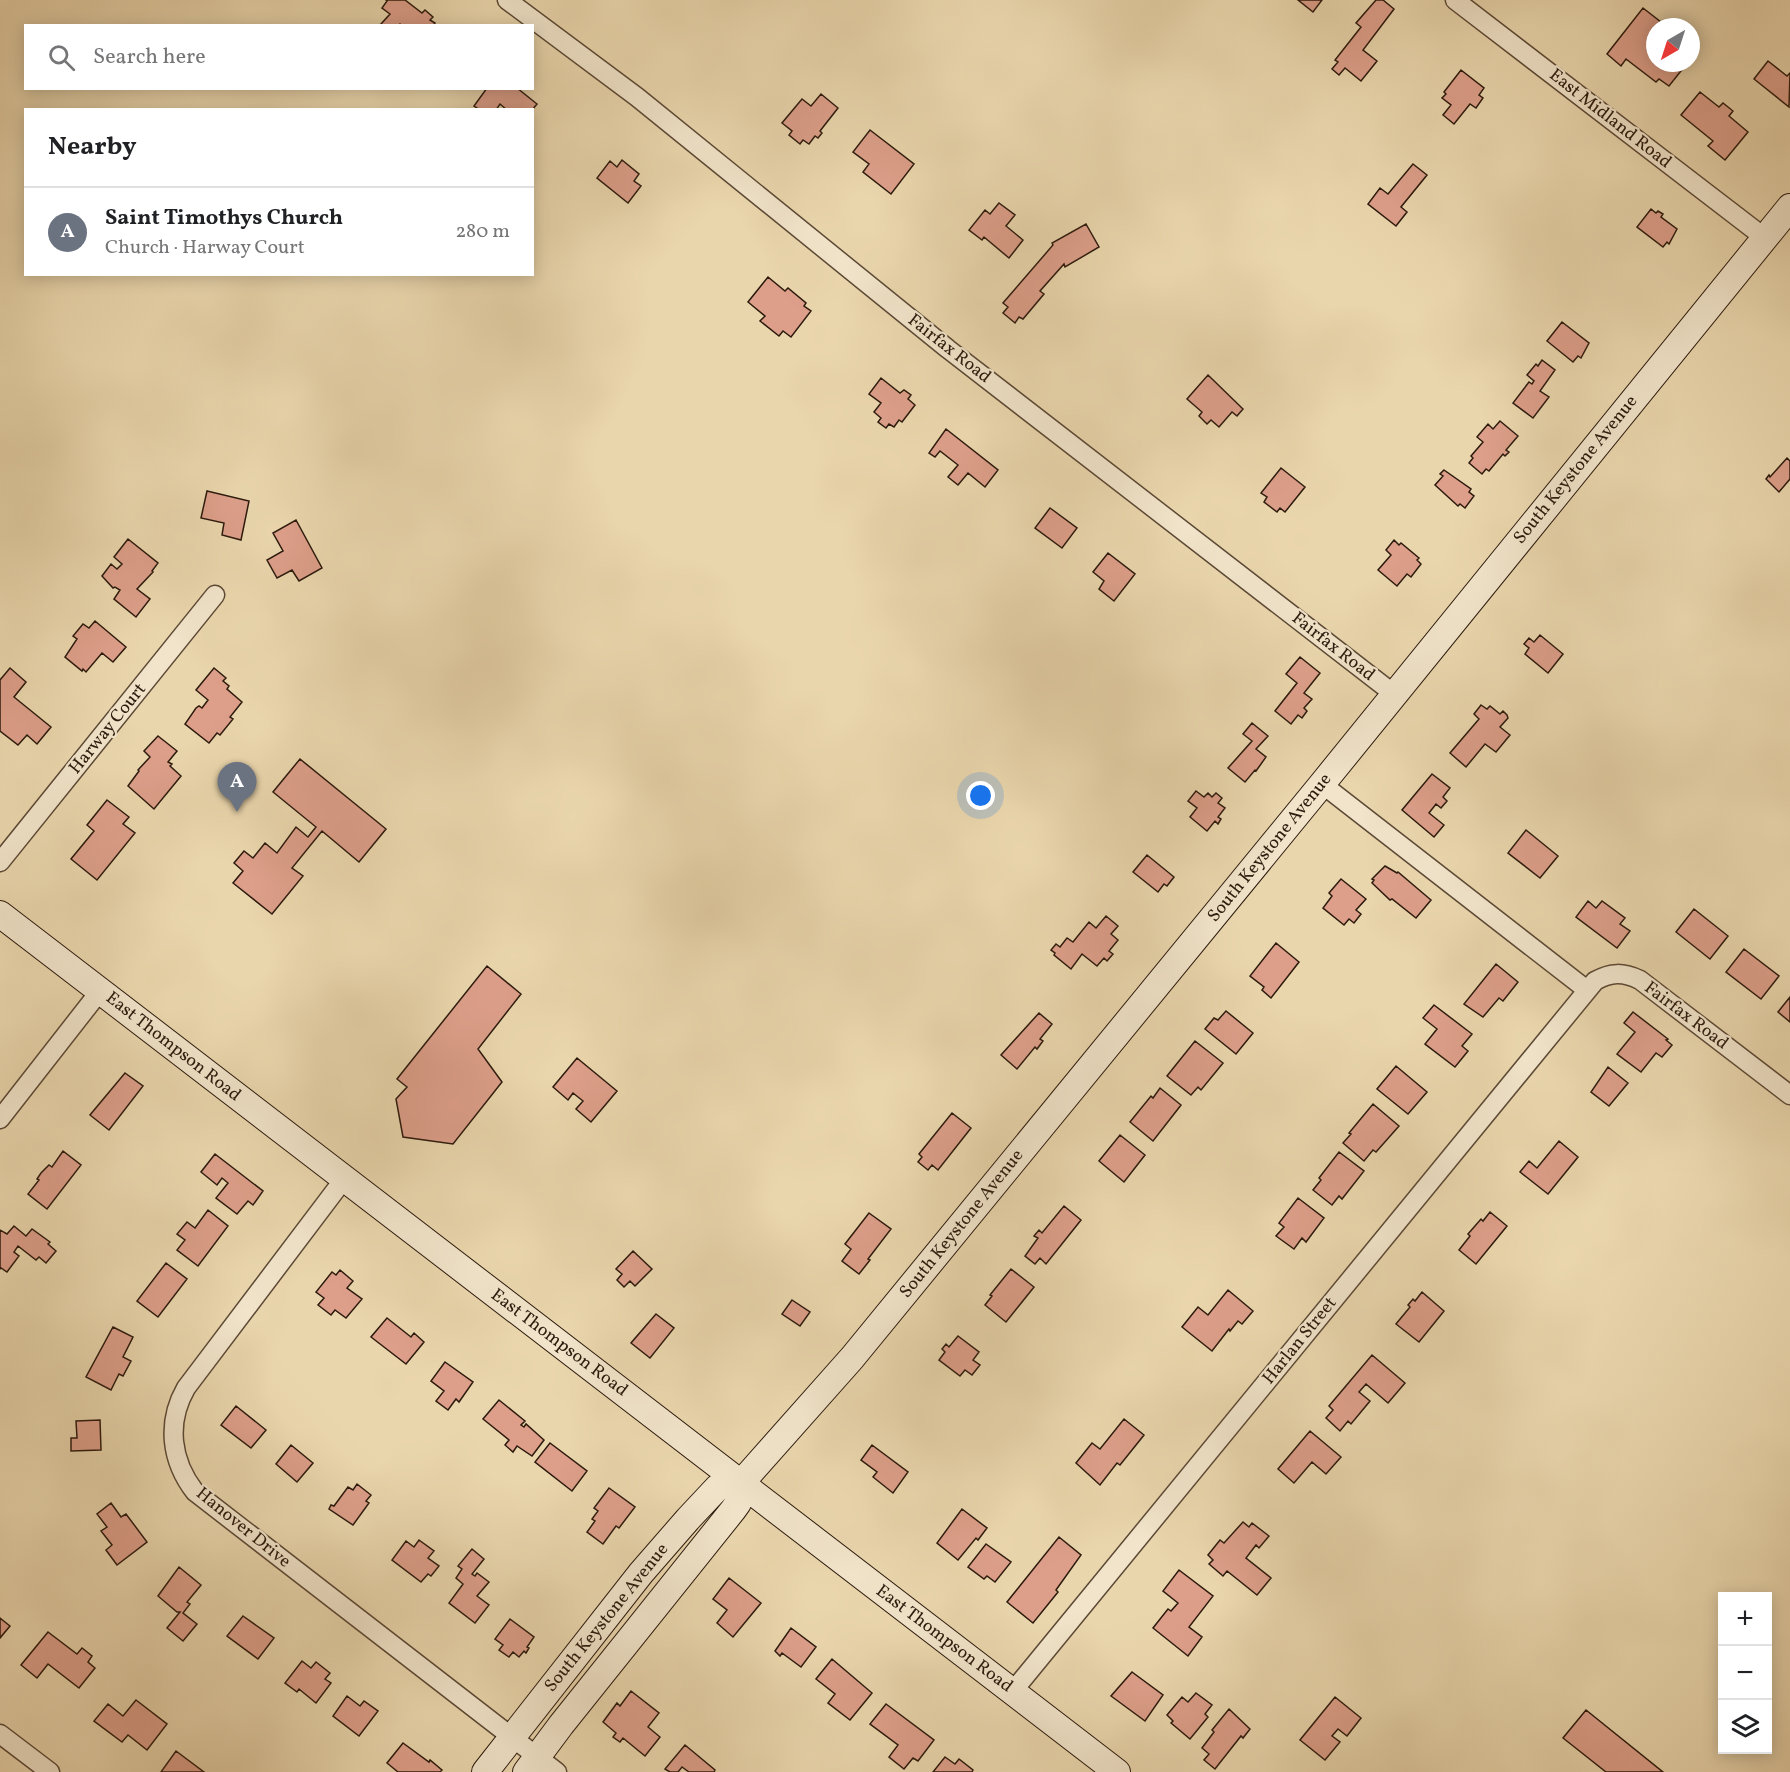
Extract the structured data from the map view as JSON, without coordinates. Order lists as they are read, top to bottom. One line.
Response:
{"streets":{"main road":["South Keystone Avenue","East Thompson Road"],"street":["East Midland Road","Fairfax Road","Harway Court","Harlan Street","Hanover Drive"]},"crossings":[["East Midland Road","South Keystone Avenue"],["Fairfax Road","South Keystone Avenue"],["Fairfax Road","Harlan Street"],["South Keystone Avenue","East Thompson Road"],["South Keystone Avenue","Hanover Drive"],["East Thompson Road","Harlan Street"],["East Thompson Road","Hanover Drive"]],"north":"bottom left","page":{"search":"Search here","heading":"Nearby","list":[{"mark":"A","name":"Saint Timothys Church","note":"Church · Harway Court","value":"280 m"}],"pins":"A","map_buttons":["+","−"]}}
